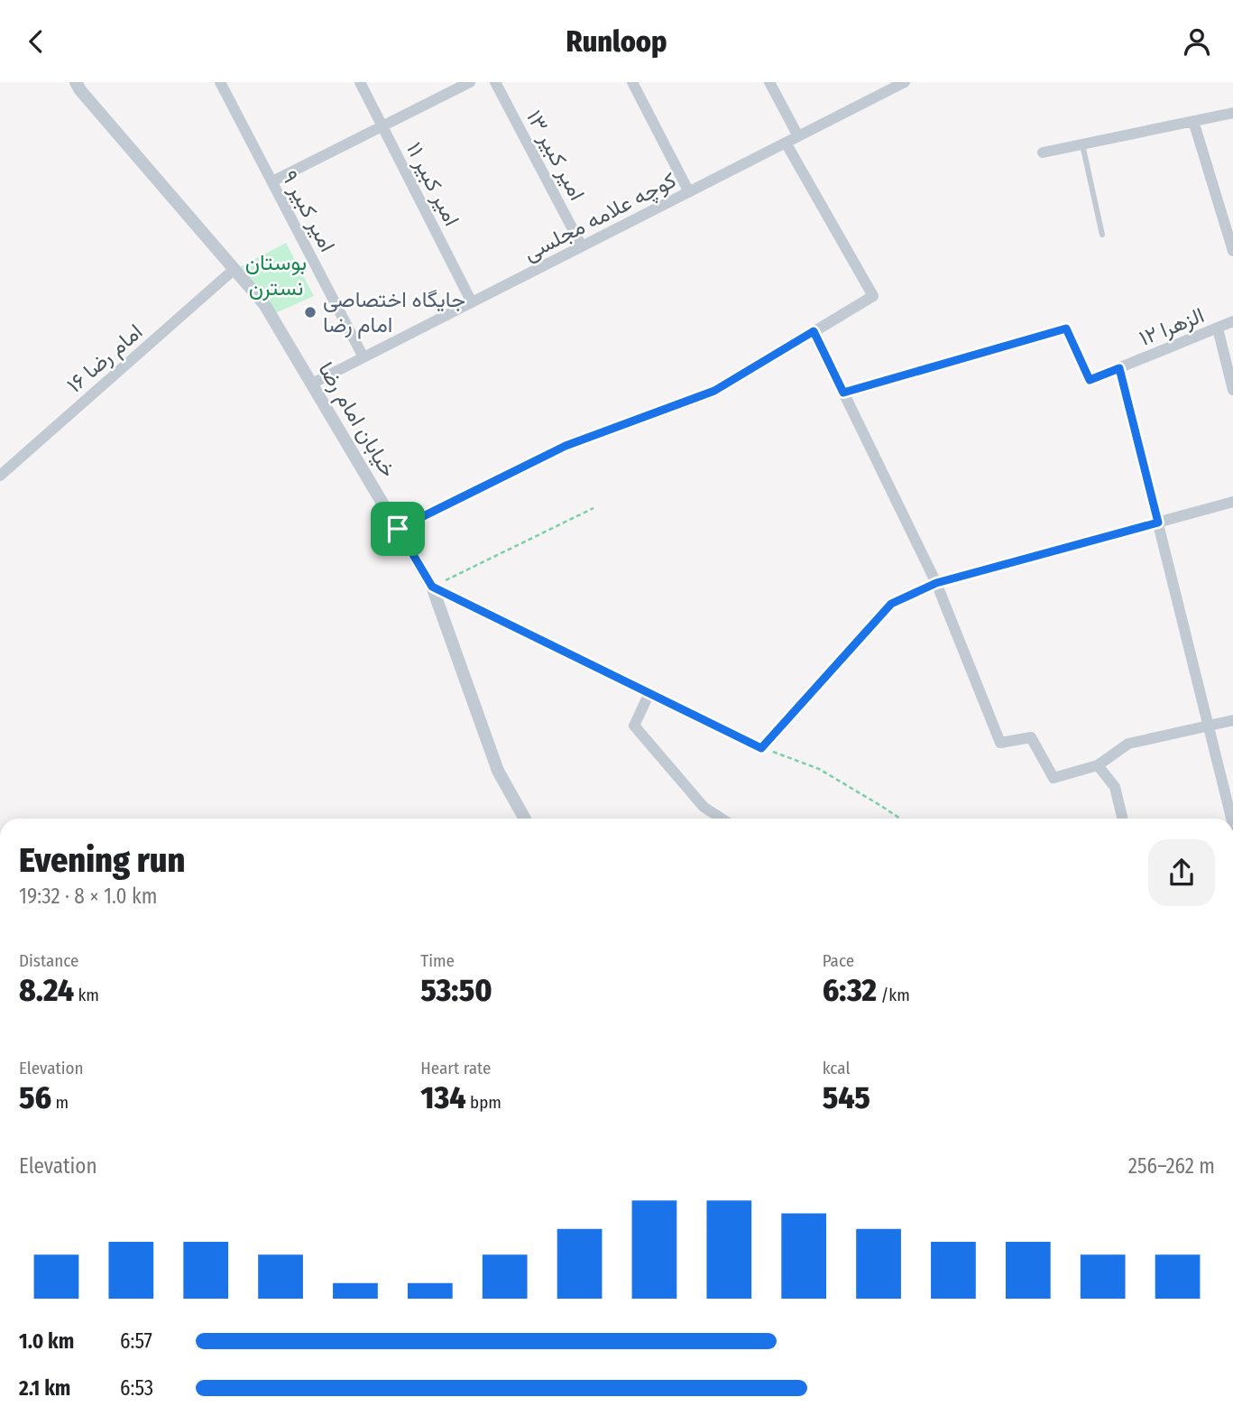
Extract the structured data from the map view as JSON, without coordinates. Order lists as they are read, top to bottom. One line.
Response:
{"streets":{"street":["امیر کبیر ۱۳","امیر کبیر ۱۱","امیر کبیر ۹","کوچه علامه مجلسی","الزهرا ۱۲","امام رضا ۱۶","خیابان امام رضا"]},"crossings":[["امیر کبیر ۱۳","کوچه علامه مجلسی"],["امیر کبیر ۱۱","کوچه علامه مجلسی"],["امیر کبیر ۹","کوچه علامه مجلسی"],["کوچه علامه مجلسی","خیابان امام رضا"],["امام رضا ۱۶","خیابان امام رضا"]],"parks":["بوستان نسترن"],"places":["جایگاه اختصاصی امام رضا"],"page":{"header":"Runloop","heading":["Evening run","19:32 · 8 × 1.0 km"],"stats":[["Distance","8.24 km"],["Time","53:50"],["Pace","6:32 /km"],["Elevation","56 m"],["Heart rate","134 bpm"],["kcal","545"]],"chart":["Elevation","256–262 m"],"list":[{"name":"1.0 km","note":"6:57"},{"name":"2.1 km","note":"6:53"}]}}
